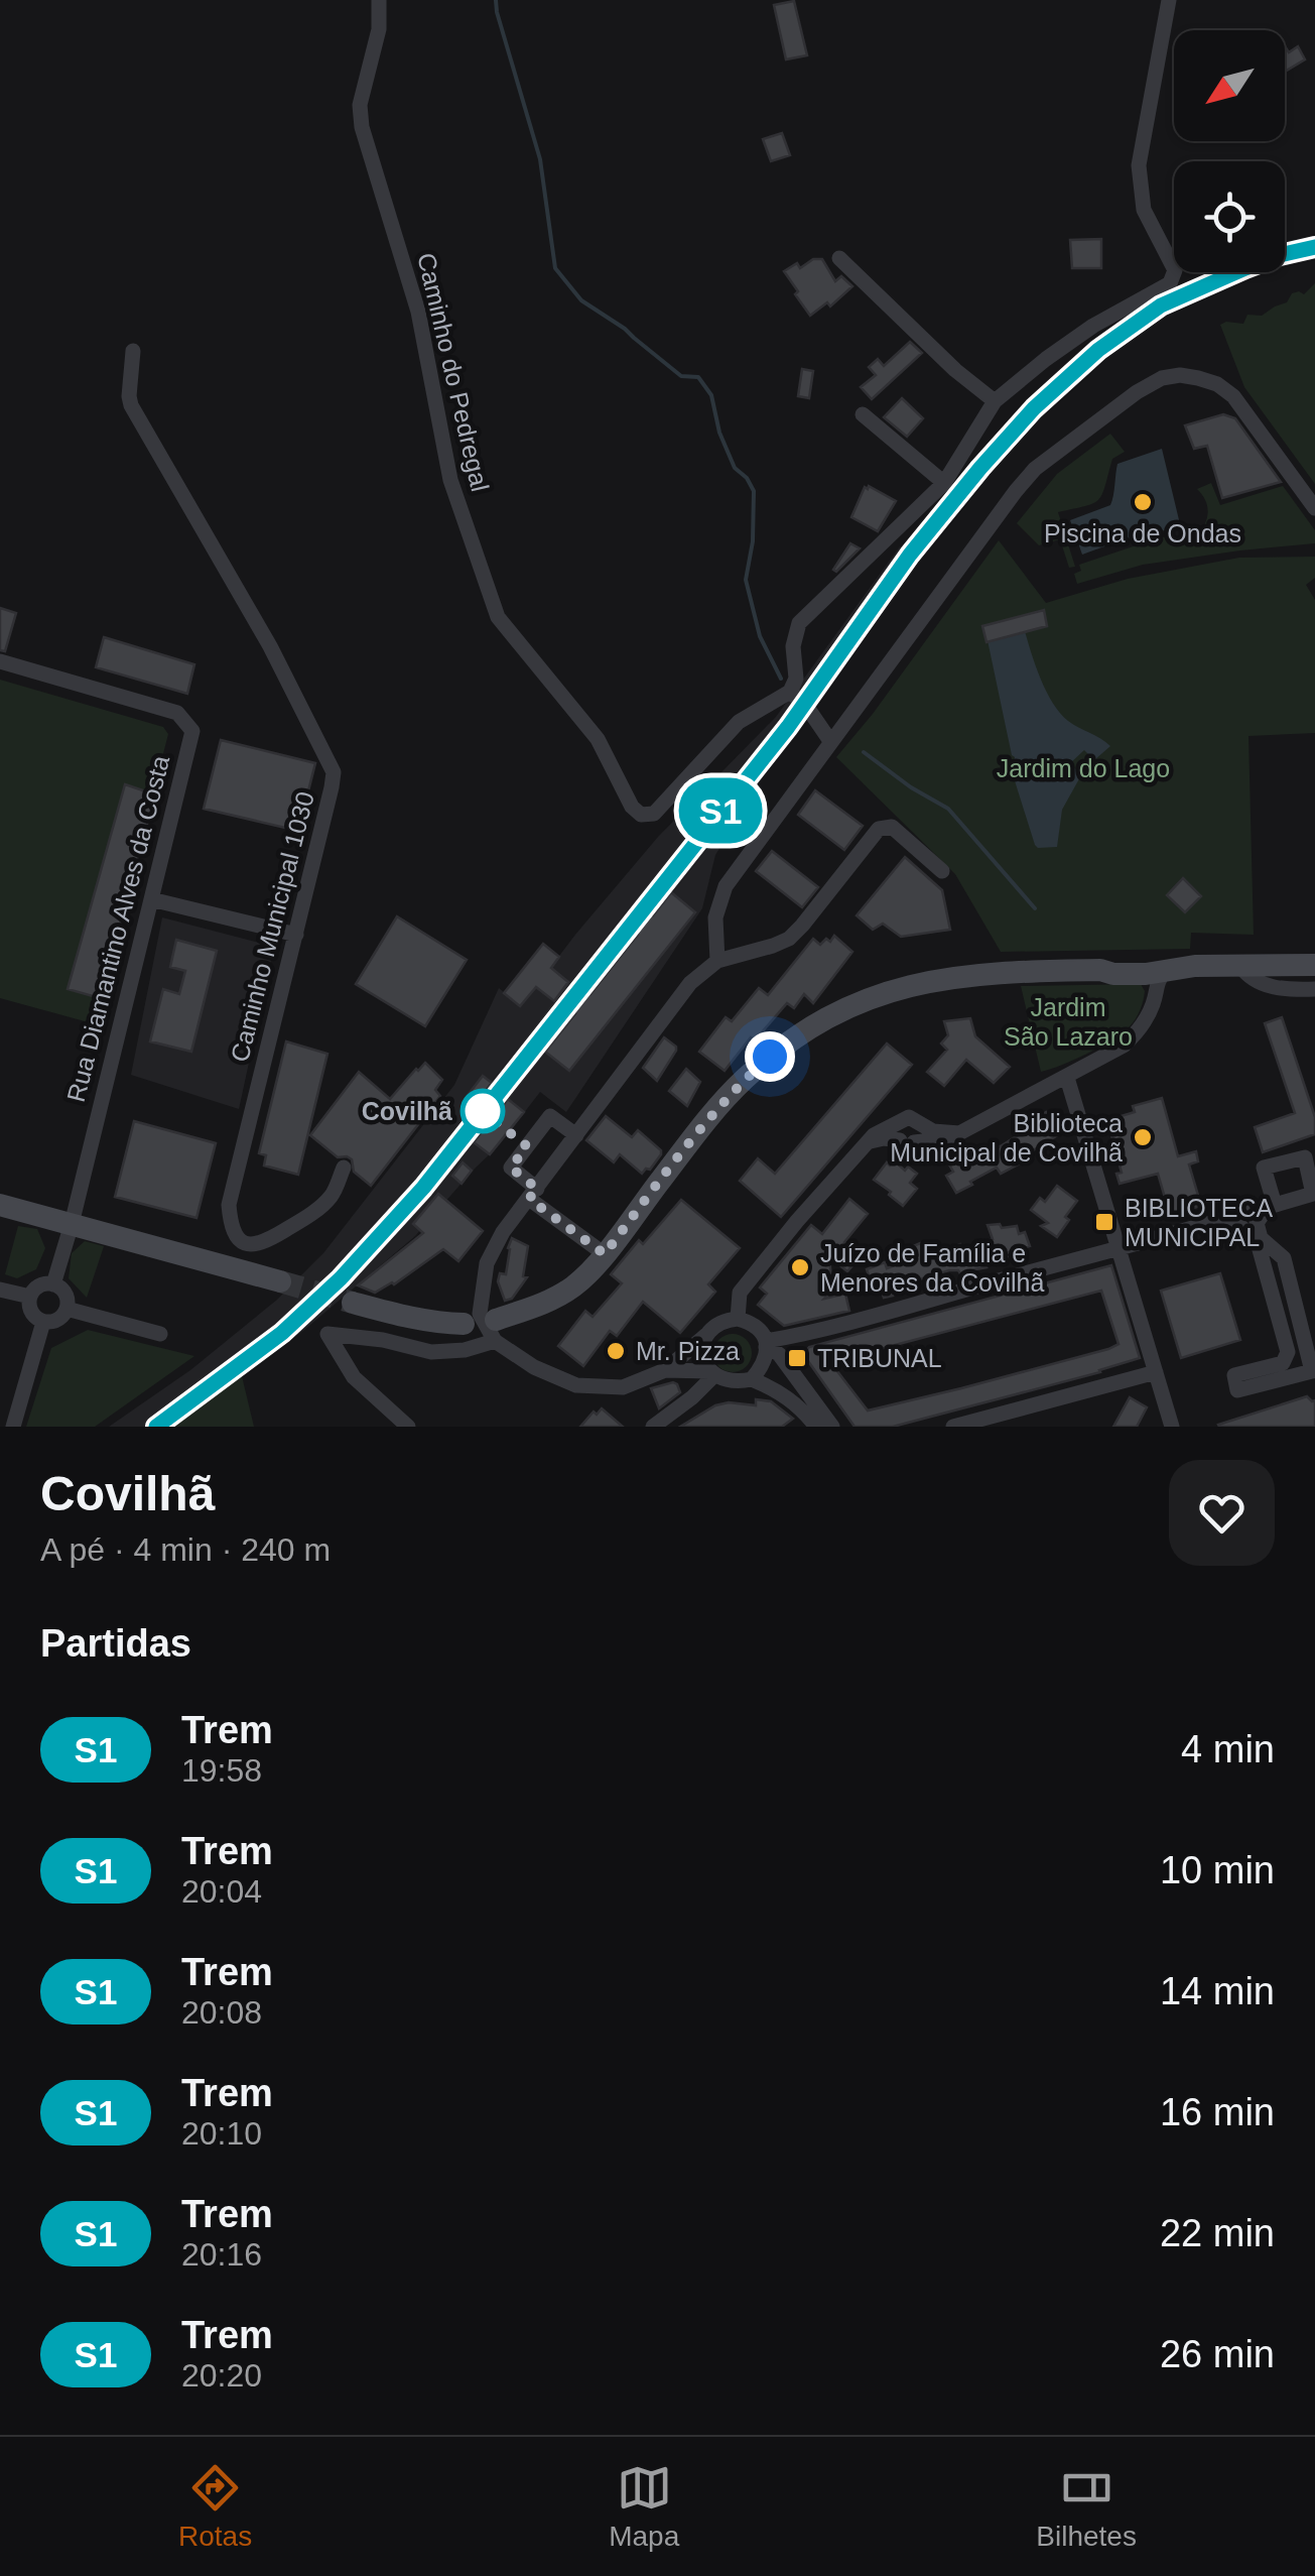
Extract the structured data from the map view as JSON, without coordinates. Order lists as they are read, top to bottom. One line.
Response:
{"streets":{"street":["Caminho do Pedregal","Caminho Municipal 1030","Rua Diamantino Alves da Costa"]},"parks":["Jardim do Lago","Jardim São Lazaro"],"places":{"other":["Piscina de Ondas","Covilhã","Biblioteca Municipal de Covilhã","Juízo de Família e Menores da Covilhã","Mr. Pizza"],"transit":["BIBLIOTECA MUNICIPAL","TRIBUNAL"]},"north":"bottom left","page":{"on_map":"S1","heading":[["Covilhã","A pé · 4 min · 240 m"],"Partidas"],"list":[{"mark":"S1","name":"Trem","note":"19:58","value":"4 min"},{"mark":"S1","name":"Trem","note":"20:04","value":"10 min"},{"mark":"S1","name":"Trem","note":"20:08","value":"14 min"},{"mark":"S1","name":"Trem","note":"20:10","value":"16 min"},{"mark":"S1","name":"Trem","note":"20:16","value":"22 min"},{"mark":"S1","name":"Trem","note":"20:20","value":"26 min"}],"tabs":["Rotas","Mapa","Bilhetes"]}}
